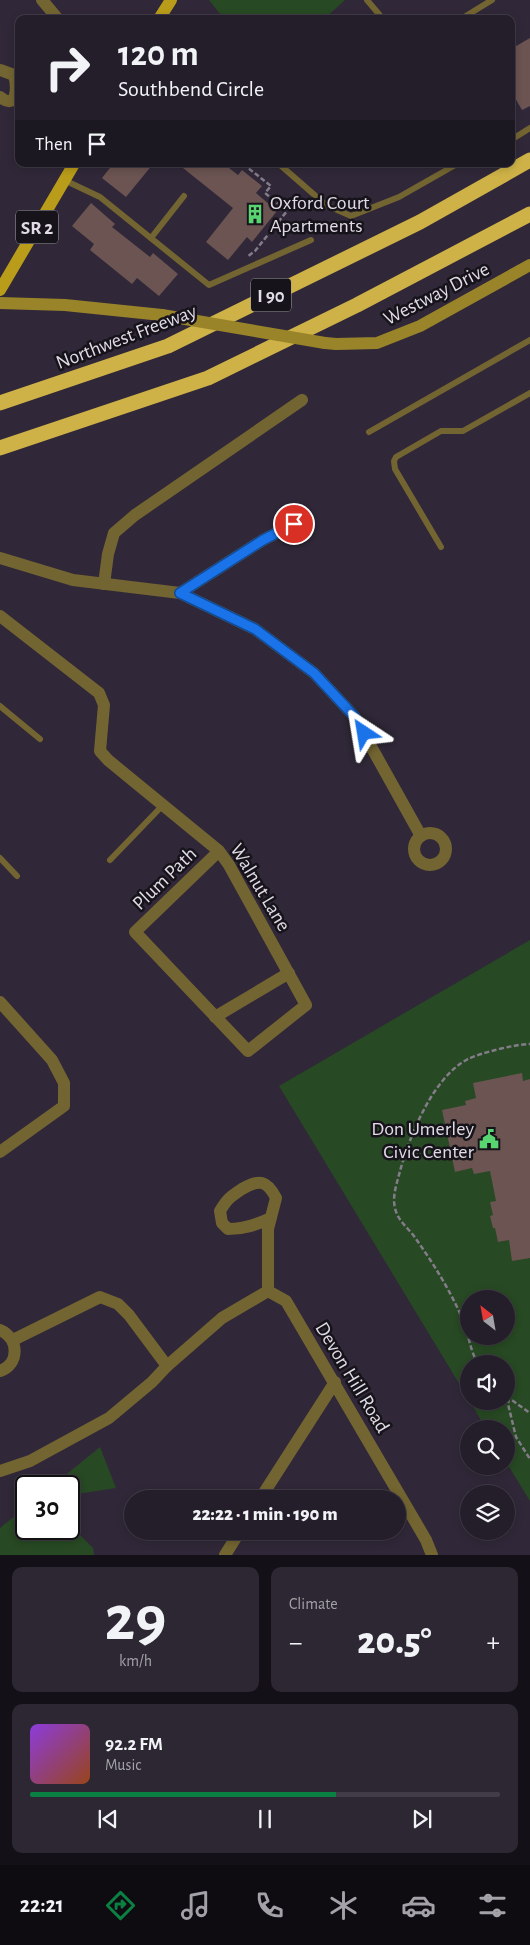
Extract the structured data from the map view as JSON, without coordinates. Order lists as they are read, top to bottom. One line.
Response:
{"streets":{"highway":["I 90","Northwest Freeway"],"main road":["SR 2","Westway Drive"],"street":["Plum Path","Walnut Lane","Devon Hill Road"]},"crossings":[["Plum Path","Walnut Lane"]],"places":{"building":["Oxford Court Apartments"],"public building":["Don Umerley Civic Center"]},"north":"top left","page":{"turn":["120 m","Southbend Circle"],"then":"Then","limit":"30","trip":"22:22 · 1 min · 190 m","tile":[["29","km/h"],"Climate"],"heat":["−","20.5°","+"],"song":["92.2 FM","Music"],"tabs":"22:21"}}
